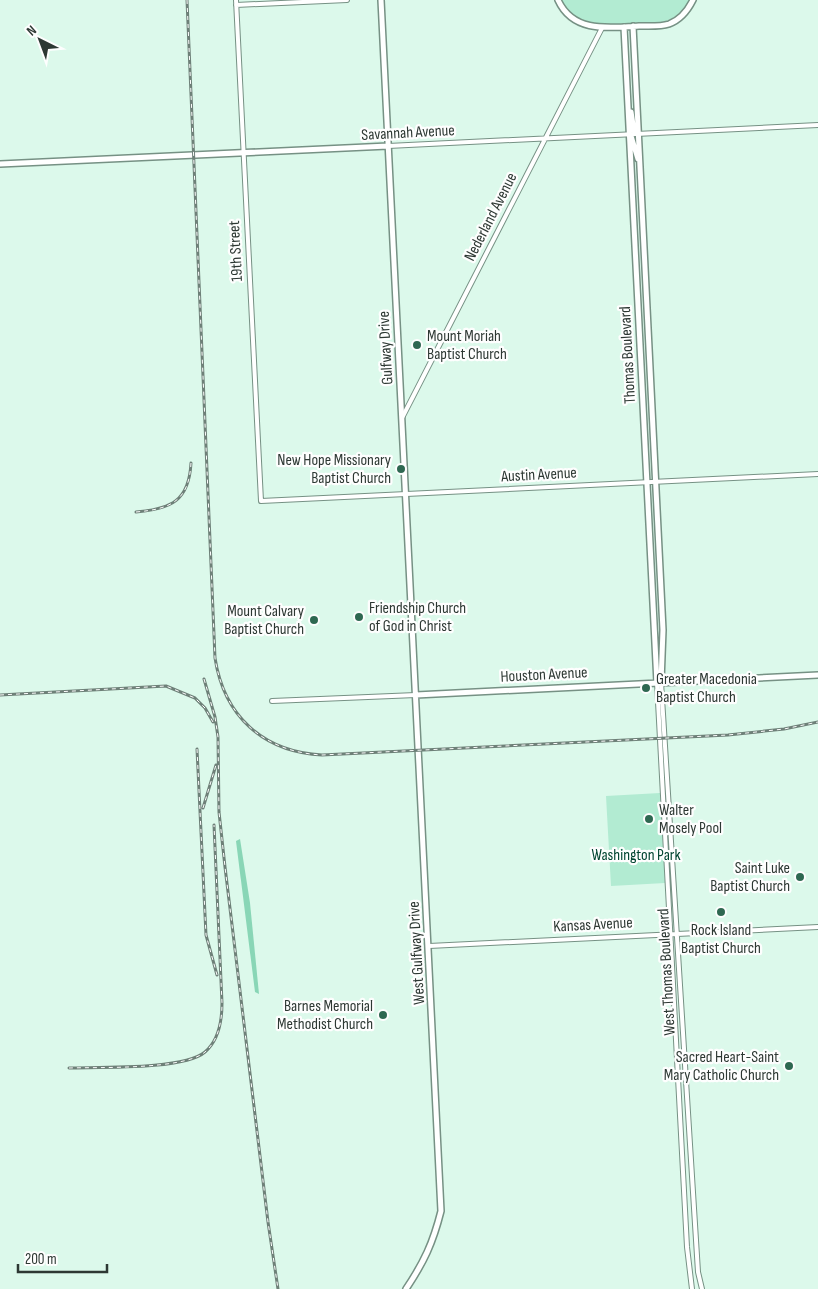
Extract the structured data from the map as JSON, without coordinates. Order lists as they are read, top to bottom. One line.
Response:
{"streets":{"main road":["Savannah Avenue","Gulfway Drive","Thomas Boulevard","Houston Avenue","West Gulfway Drive"],"street":["Nederland Avenue","19th Street","Austin Avenue","Kansas Avenue","West Thomas Boulevard"]},"crossings":[["Savannah Avenue","Nederland Avenue"],["Savannah Avenue","19th Street"],["Savannah Avenue","Gulfway Drive"],["Savannah Avenue","Thomas Boulevard"],["Nederland Avenue","Gulfway Drive"],["19th Street","Austin Avenue"],["Gulfway Drive","Austin Avenue"],["Gulfway Drive","Houston Avenue"],["Gulfway Drive","West Gulfway Drive"],["Thomas Boulevard","Austin Avenue"],["Thomas Boulevard","Houston Avenue"],["Thomas Boulevard","West Thomas Boulevard"],["Houston Avenue","West Gulfway Drive"],["Houston Avenue","West Thomas Boulevard"],["Kansas Avenue","West Gulfway Drive"],["Kansas Avenue","West Thomas Boulevard"]],"parks":["Washington Park"],"places":["Mount Moriah Baptist Church","New Hope Missionary Baptist Church","Friendship Church of God in Christ","Mount Calvary Baptist Church","Greater Macedonia Baptist Church","Walter Mosely Pool","Saint Luke Baptist Church","Rock Island Baptist Church","Barnes Memorial Methodist Church","Sacred Heart-Saint Mary Catholic Church"],"scale_bar":"200 m","north":"top left"}
